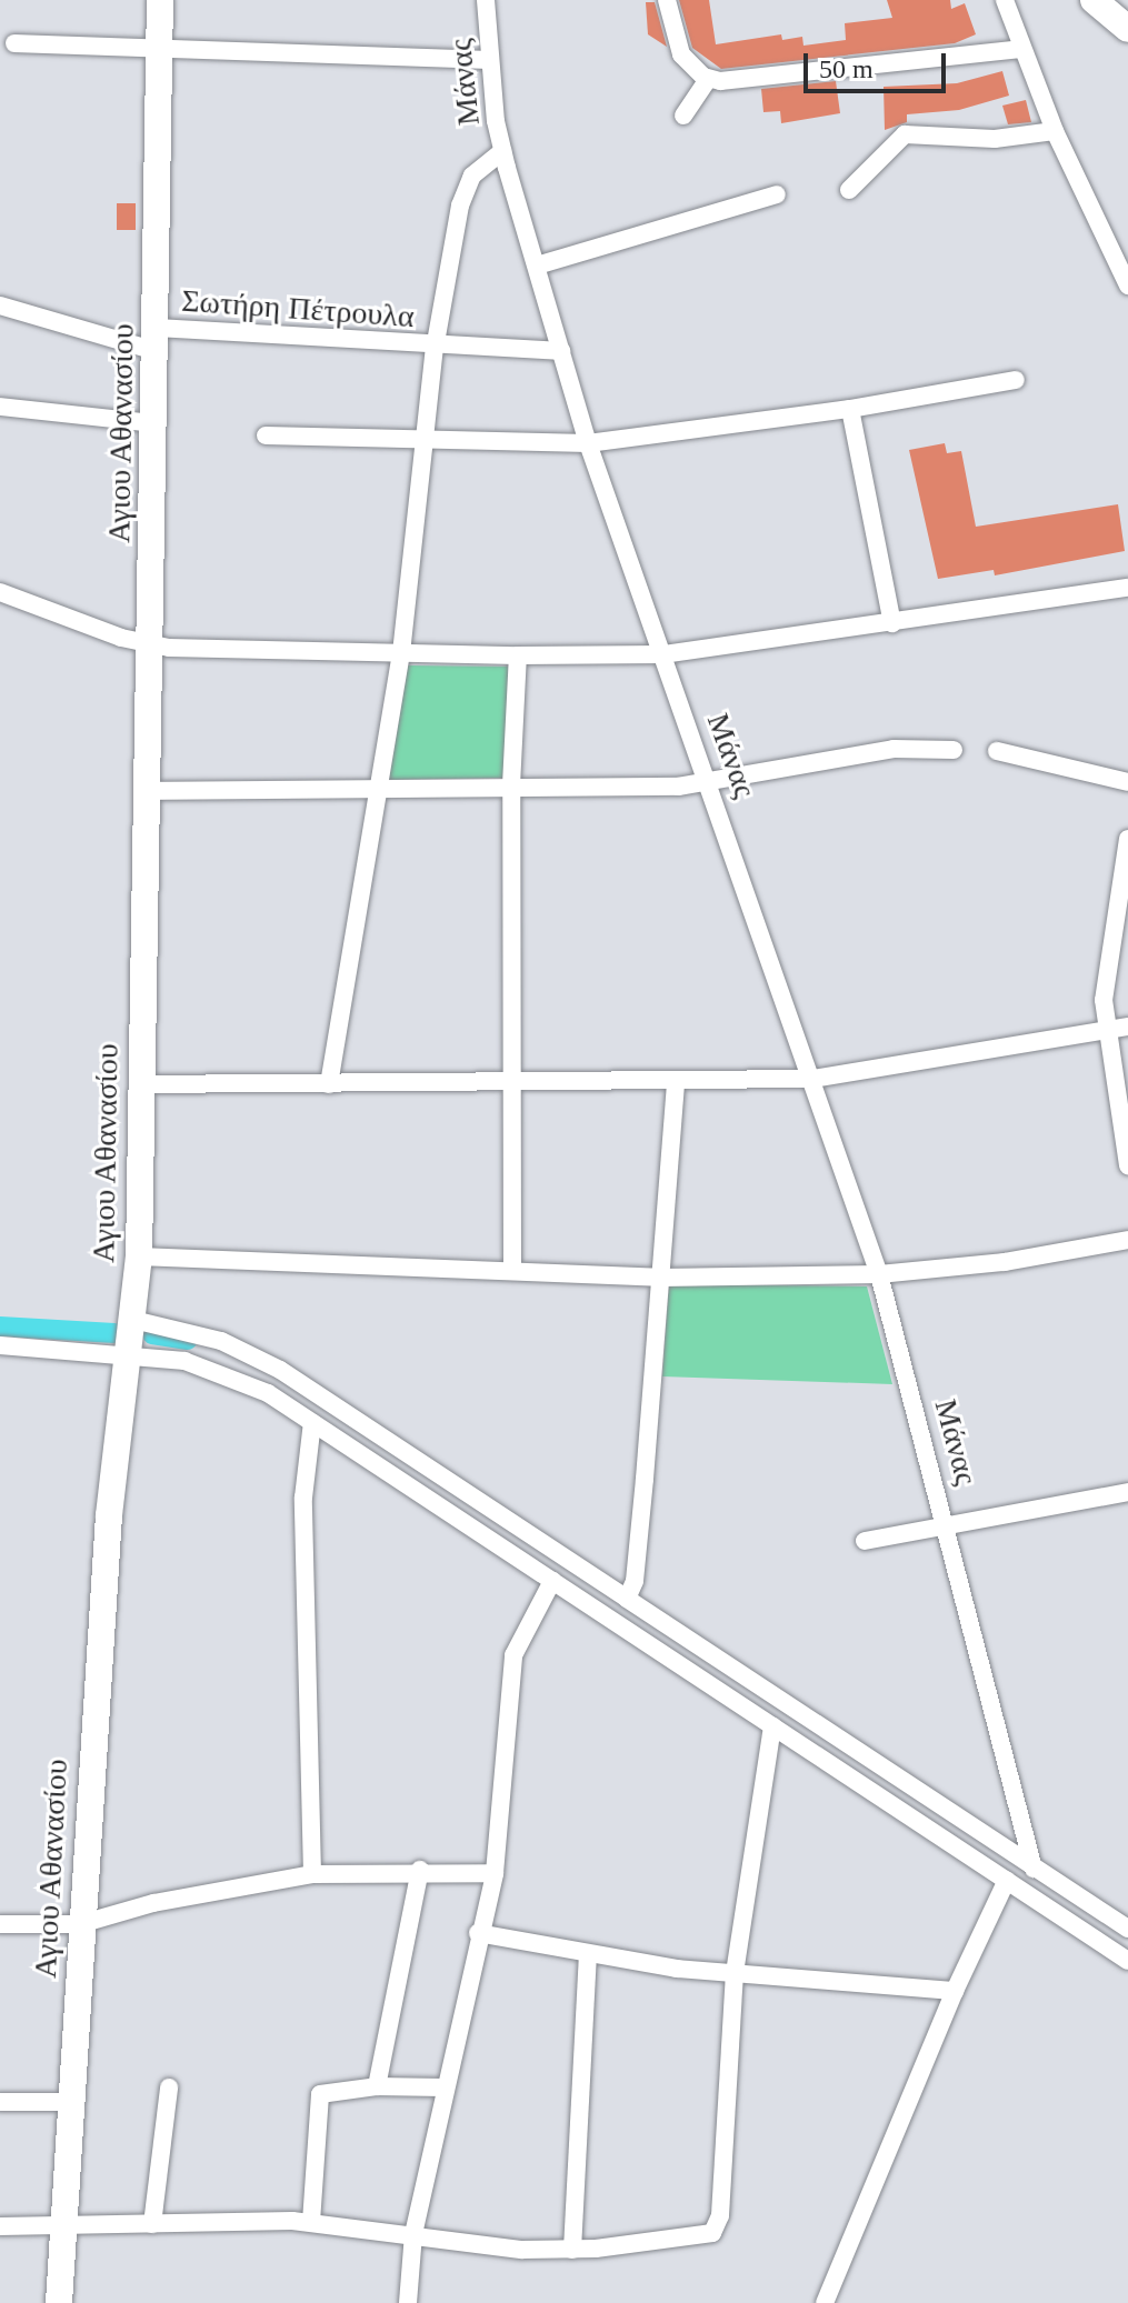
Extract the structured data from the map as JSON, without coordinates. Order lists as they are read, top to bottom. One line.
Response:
{"streets":{"main road":["Αγιου Αθανασίου"],"street":["Μάνας","Σωτήρη Πέτρουλα"]},"crossings":[["Μάνας","Σωτήρη Πέτρουλα"],["Σωτήρη Πέτρουλα","Αγιου Αθανασίου"]],"scale_bar":"50 m"}
